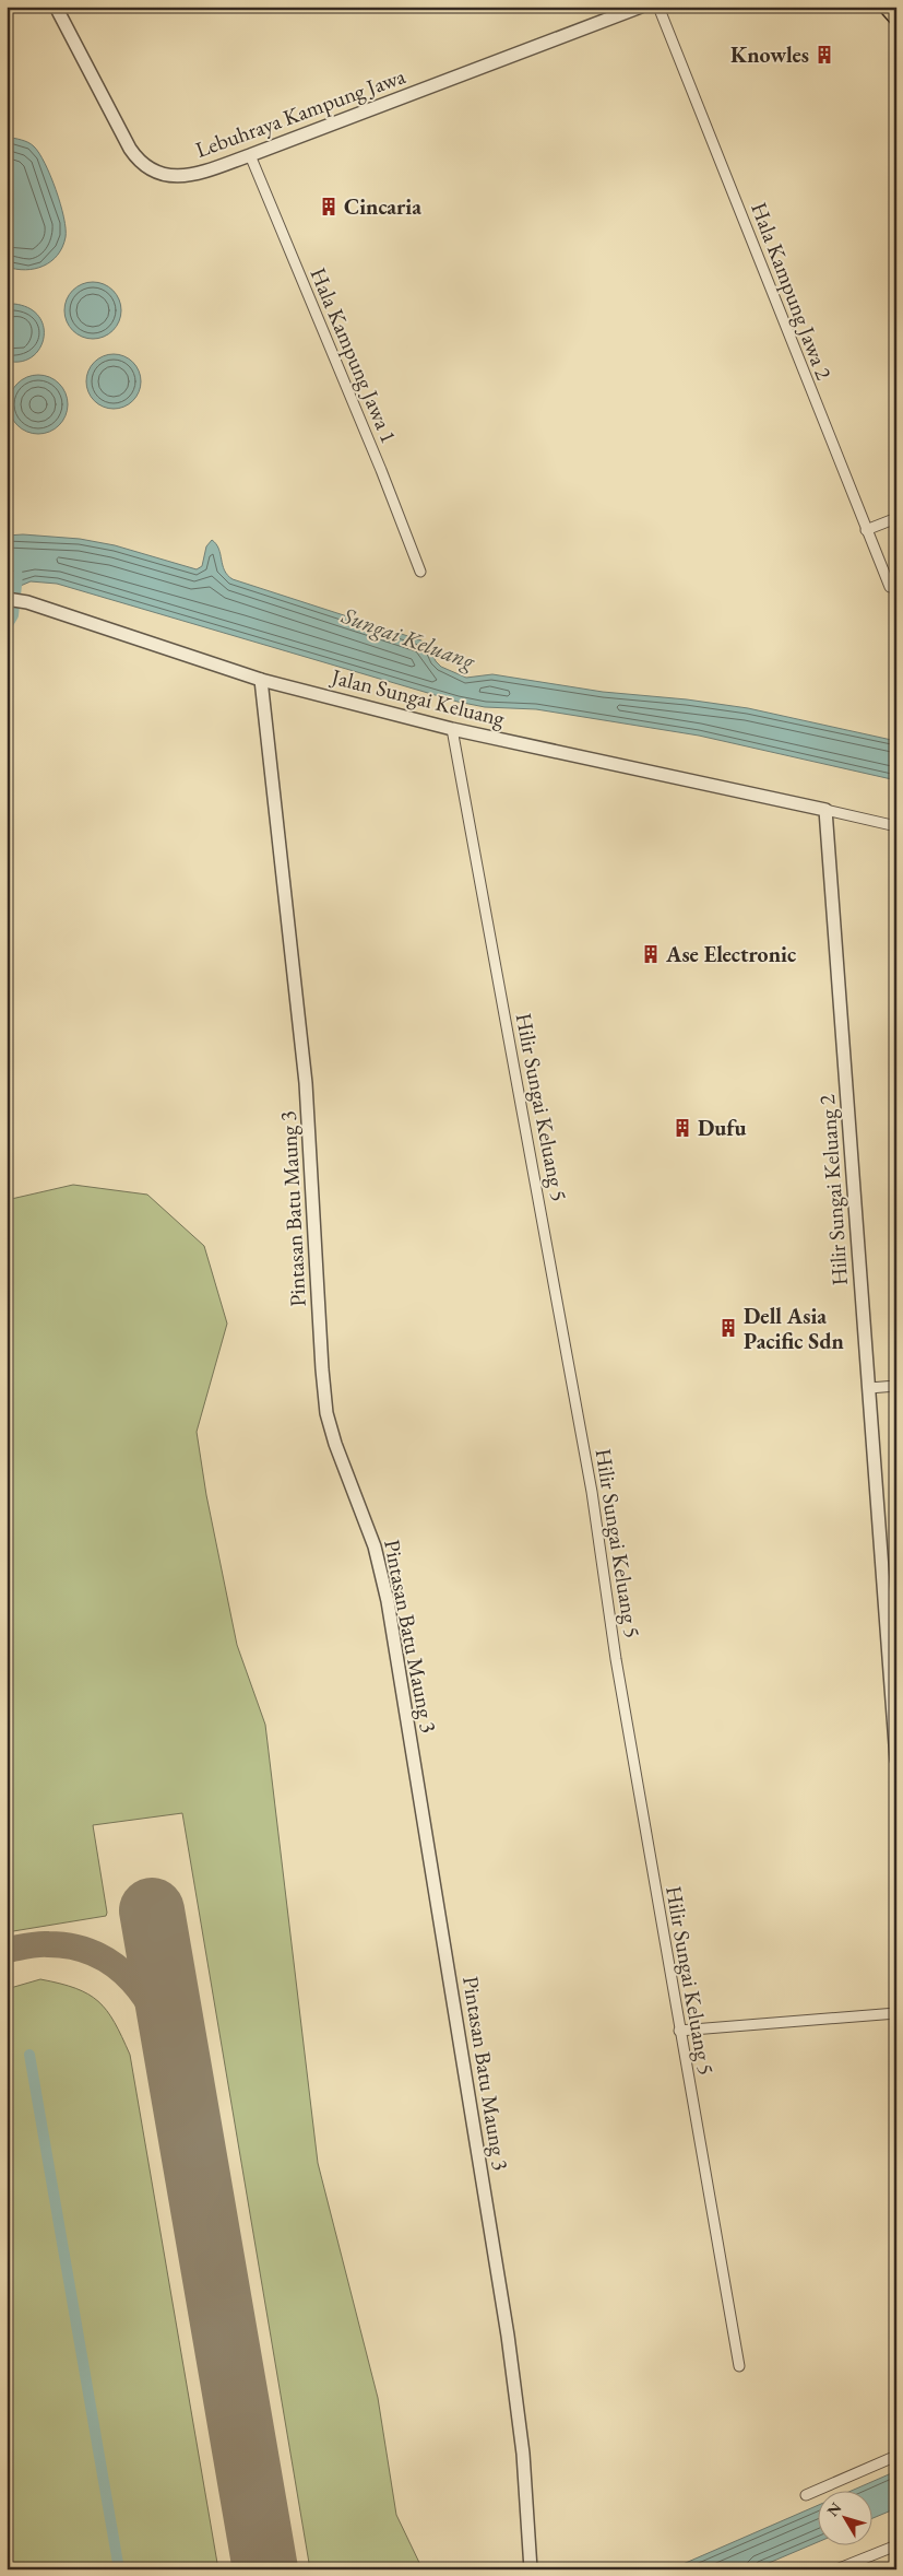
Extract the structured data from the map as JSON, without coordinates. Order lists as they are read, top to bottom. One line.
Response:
{"streets":{"street":["Lebuhraya Kampung Jawa","Hala Kampung Jawa 2","Hala Kampung Jawa 1","Jalan Sungai Keluang","Hilir Sungai Keluang 5","Hilir Sungai Keluang 2","Pintasan Batu Maung 3"]},"crossings":[["Lebuhraya Kampung Jawa","Hala Kampung Jawa 1"],["Jalan Sungai Keluang","Hilir Sungai Keluang 5"],["Jalan Sungai Keluang","Hilir Sungai Keluang 2"],["Jalan Sungai Keluang","Pintasan Batu Maung 3"]],"water":["Sungai Keluang"],"places":{"building":["Knowles","Cincaria","Ase Electronic","Dufu","Dell Asia Pacific Sdn"]},"north":"top left"}
